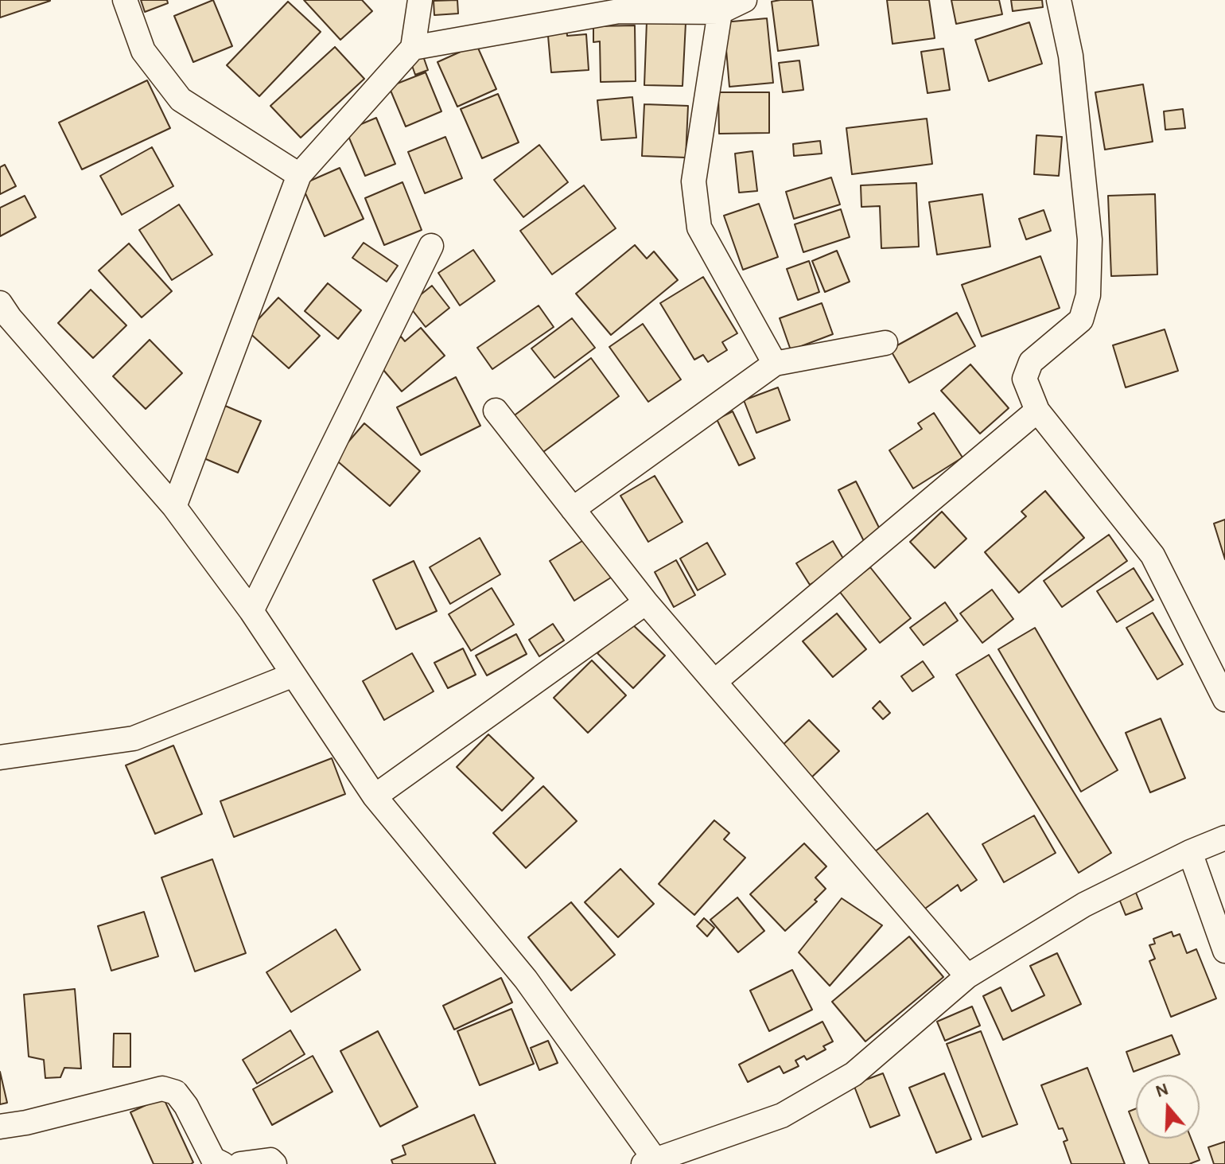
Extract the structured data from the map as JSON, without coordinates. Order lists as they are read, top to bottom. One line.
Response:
{"north":"top"}
